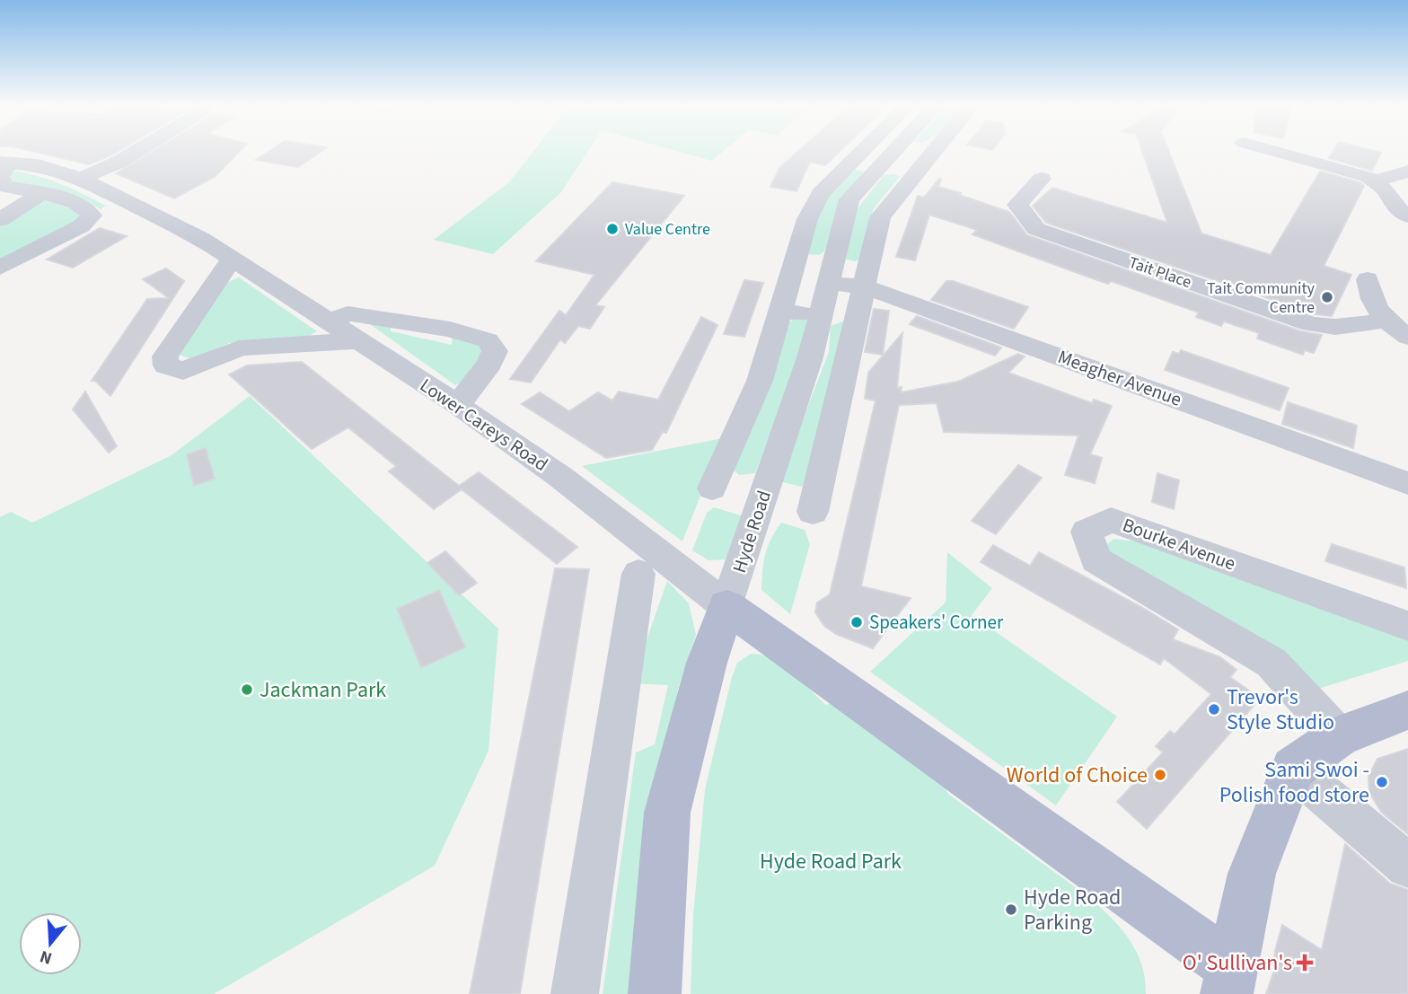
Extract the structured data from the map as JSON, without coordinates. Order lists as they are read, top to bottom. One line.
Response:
{"streets":{"main road":["Hyde Road"],"street":["Tait Place","Meagher Avenue","Lower Careys Road","Bourke Avenue"]},"crossings":[["Meagher Avenue","Hyde Road"],["Lower Careys Road","Hyde Road"]],"parks":["Hyde Road Park"],"places":{"other":["Value Centre","Tait Community Centre","Speakers' Corner","Jackman Park","Trevor's Style Studio","World of Choice","Sami Swoi - Polish food store","Hyde Road Parking"],"health":["O' Sullivan's"]},"north":"bottom"}
